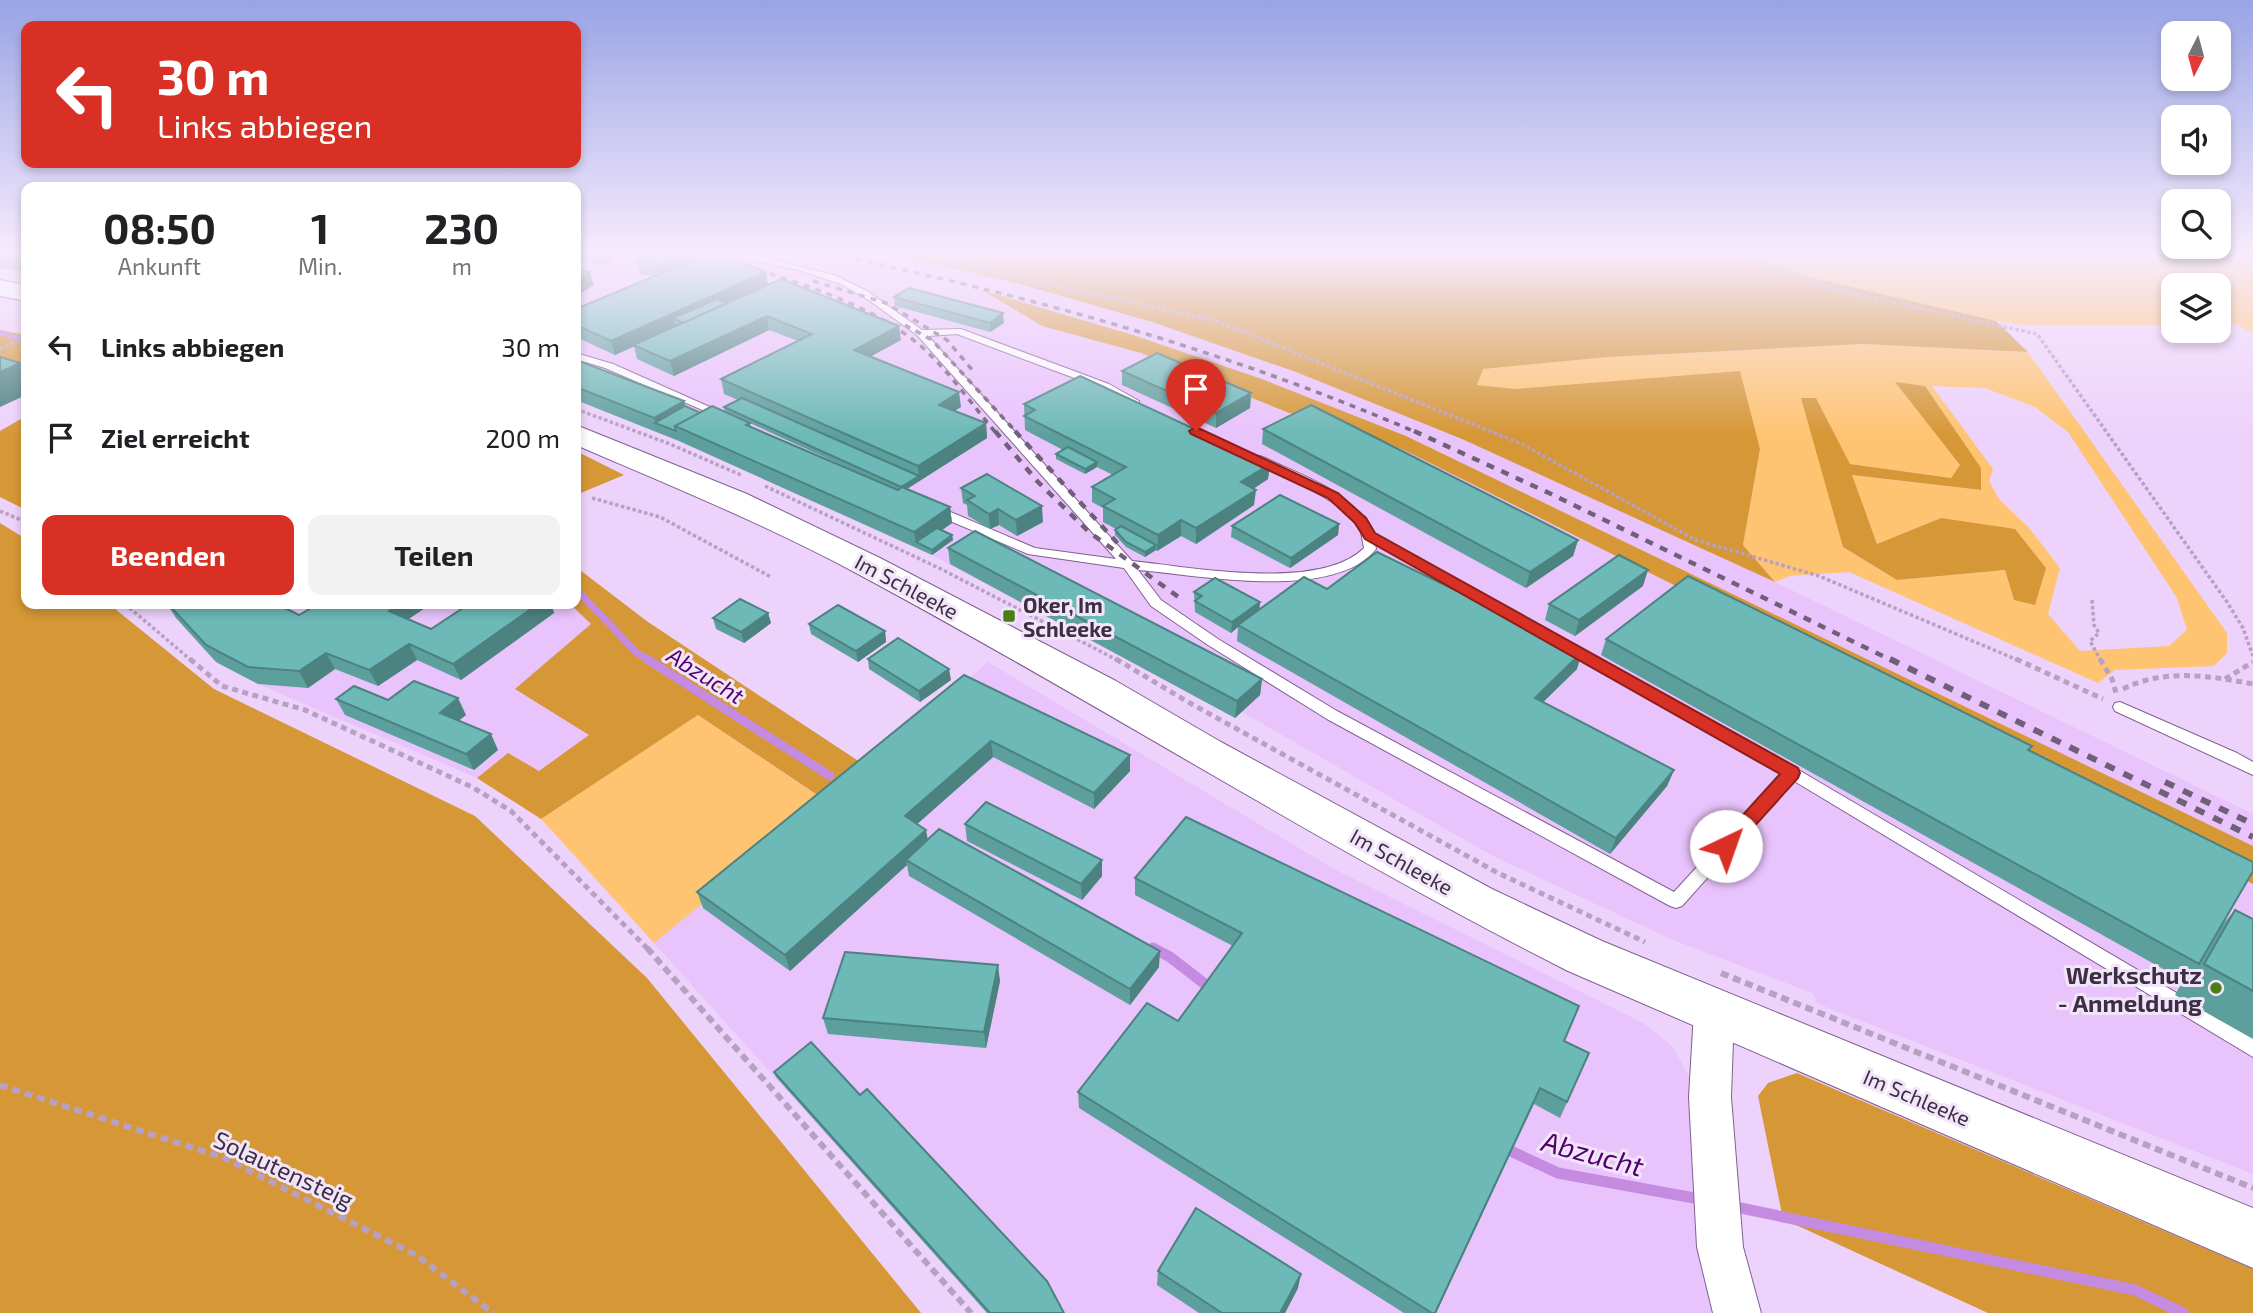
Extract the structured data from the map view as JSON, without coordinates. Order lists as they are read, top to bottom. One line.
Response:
{"streets":{"main road":["Im Schleeke"],"path":["Solautensteig"]},"water":["Abzucht"],"places":{"transit":["Oker, Im Schleeke"],"other":["Werkschutz - Anmeldung"]},"north":"bottom","page":{"turn":["30 m","Links abbiegen"],"eta":["08:50","Ankunft","1","Min.","230","m"],"list":[{"name":"Links abbiegen","value":"30 m"},{"name":"Ziel erreicht","value":"200 m"}],"buttons":["Beenden","Teilen"]}}
